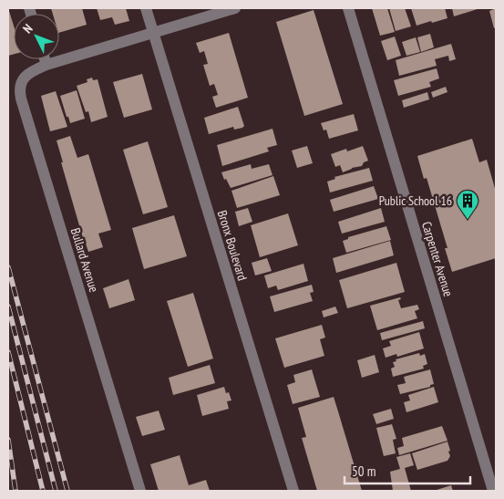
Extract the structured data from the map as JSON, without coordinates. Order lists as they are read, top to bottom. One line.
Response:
{"streets":{"street":["Bronx Boulevard","Carpenter Avenue","Bullard Avenue"]},"crossings":[["Bronx Boulevard","Bullard Avenue"]],"places":{"building":["Public School 16"]},"scale_bar":"50 m","north":"top left"}
